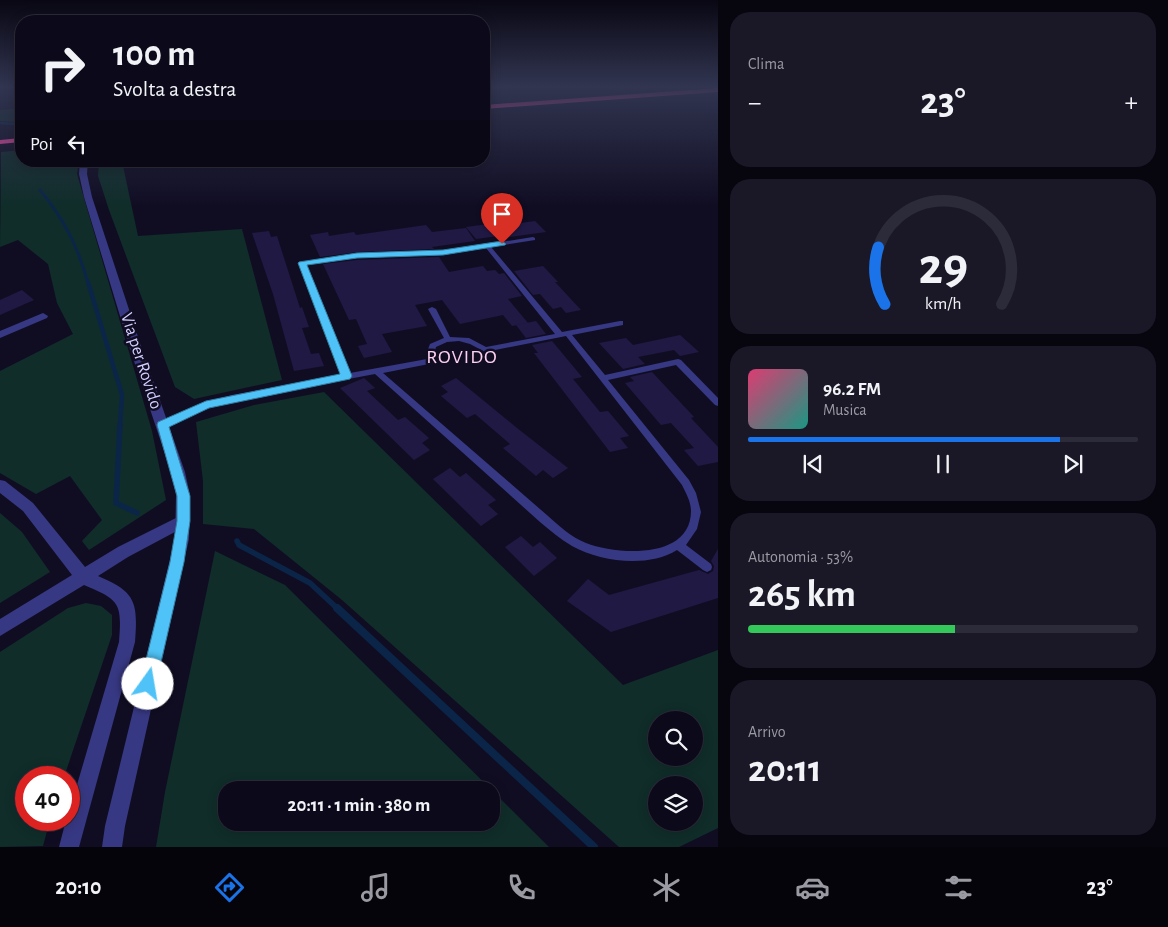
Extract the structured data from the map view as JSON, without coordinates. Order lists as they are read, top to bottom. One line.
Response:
{"streets":{"street":["Via per Rovido"]},"districts":["ROVIDO"],"page":{"tile":["Clima",["Autonomia · 53%","265 km"],["Arrivo","20:11"]],"turn":["100 m","Svolta a destra"],"heat":["−","23°","+"],"then":"Poi","song":["96.2 FM","Musica"],"limit":"40","trip":"20:11 · 1 min · 380 m","tabs":["20:10","23°"],"gauge":["29","km/h"]}}
